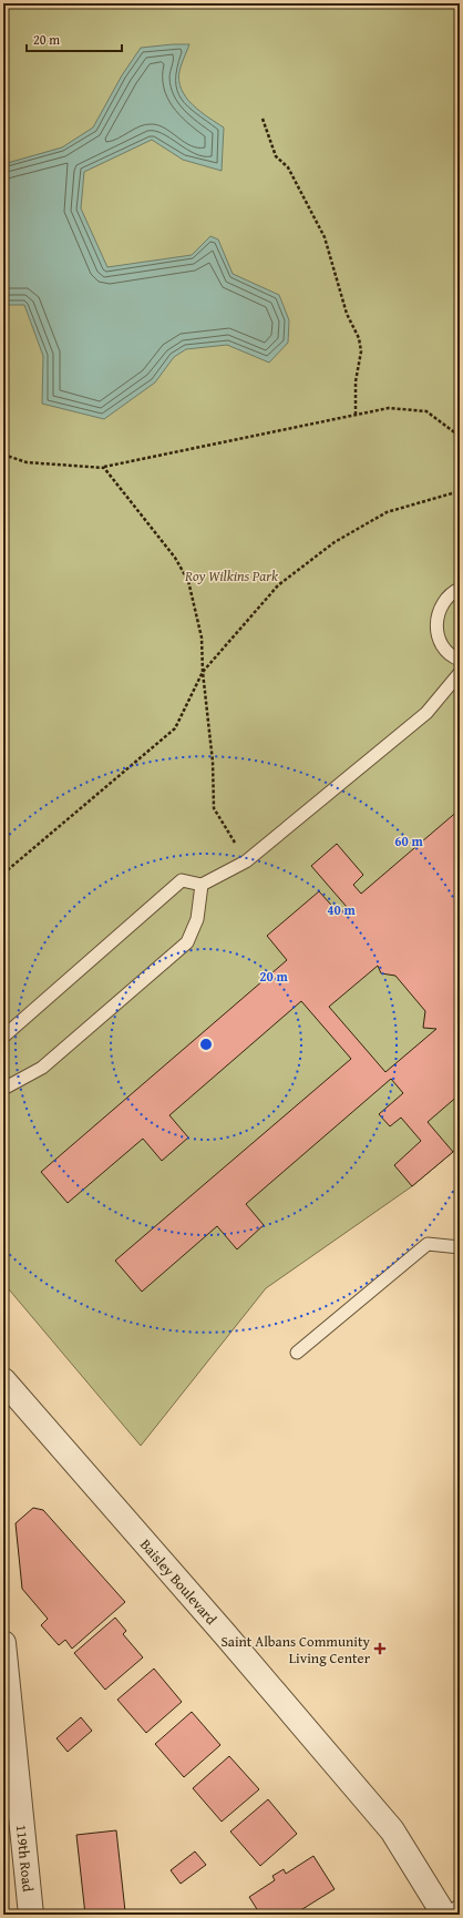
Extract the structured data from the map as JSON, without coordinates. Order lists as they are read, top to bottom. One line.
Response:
{"streets":{"street":["Baisley Boulevard","119th Road"]},"parks":["Roy Wilkins Park"],"places":{"health":["Saint Albans Community Living Center"]},"scale_bar":"20 m","rings":["60 m","40 m","20 m"]}
